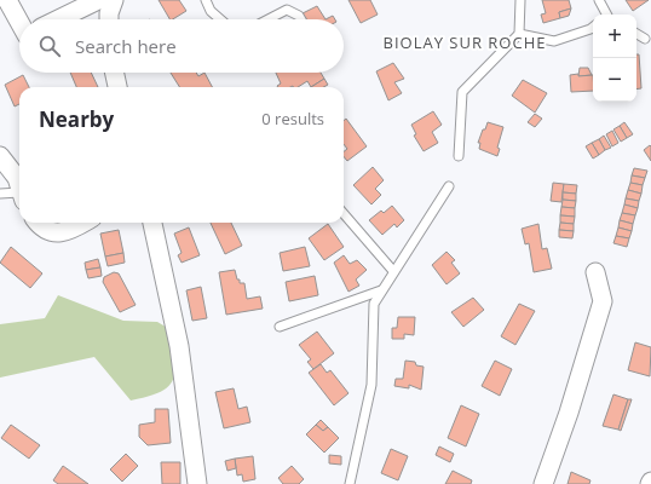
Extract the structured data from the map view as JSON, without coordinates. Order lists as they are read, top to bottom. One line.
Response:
{"districts":["BIOLAY SUR ROCHE"],"page":{"map_buttons":["+","−"],"search":"Search here","heading":["Nearby","0 results"]}}
